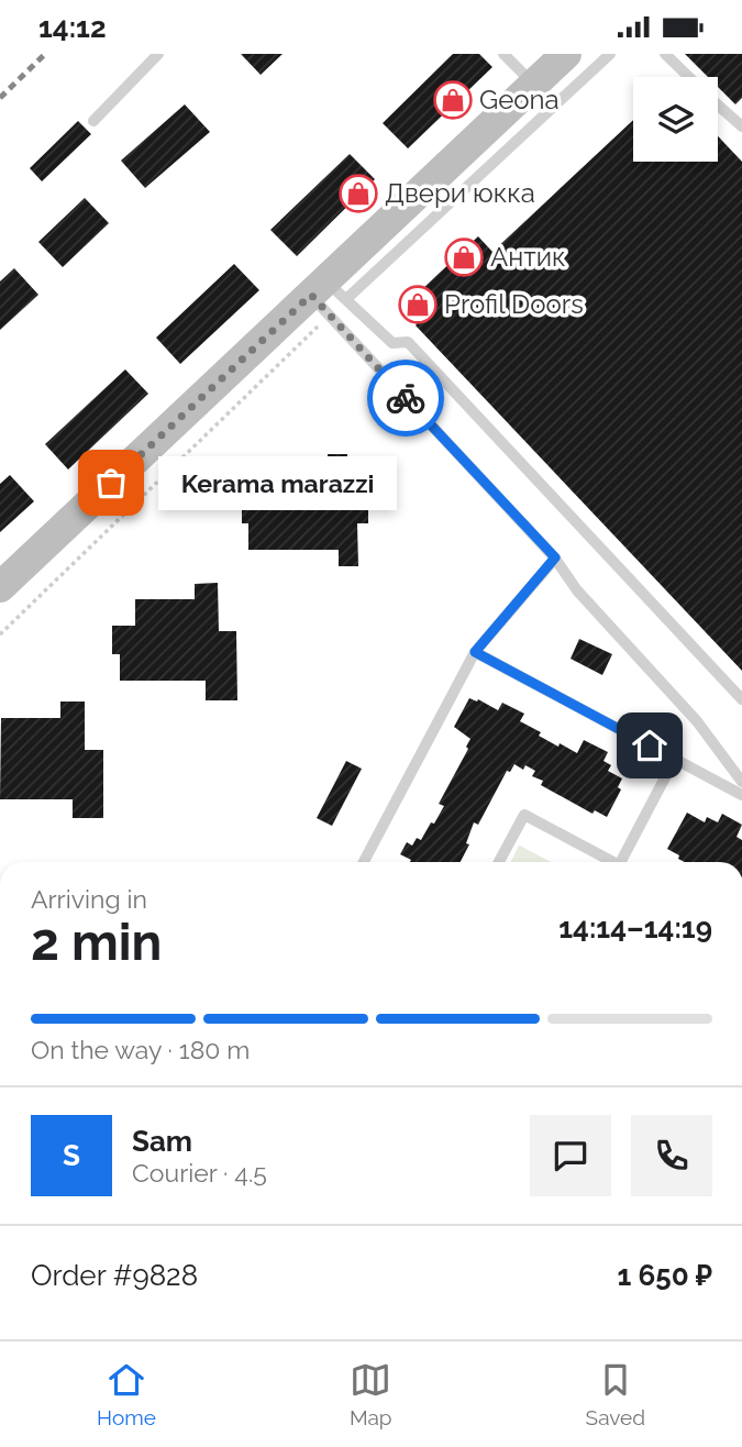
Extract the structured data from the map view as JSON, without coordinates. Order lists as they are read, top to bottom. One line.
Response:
{"places":{"shop":["Geona","Двери юкка","Антик","Profil Doors"],"other":["Kerama marazzi"]},"page":{"status":"14:12","bubble":"Kerama marazzi","heading":["2 min","Arriving in","14:14–14:19"],"panel":["Sam","Courier · 4.5","Order #9828","1 650 ₽"],"bar":"On the way · 180 m","round":"S","tabs":["Home","Map","Saved"]}}
